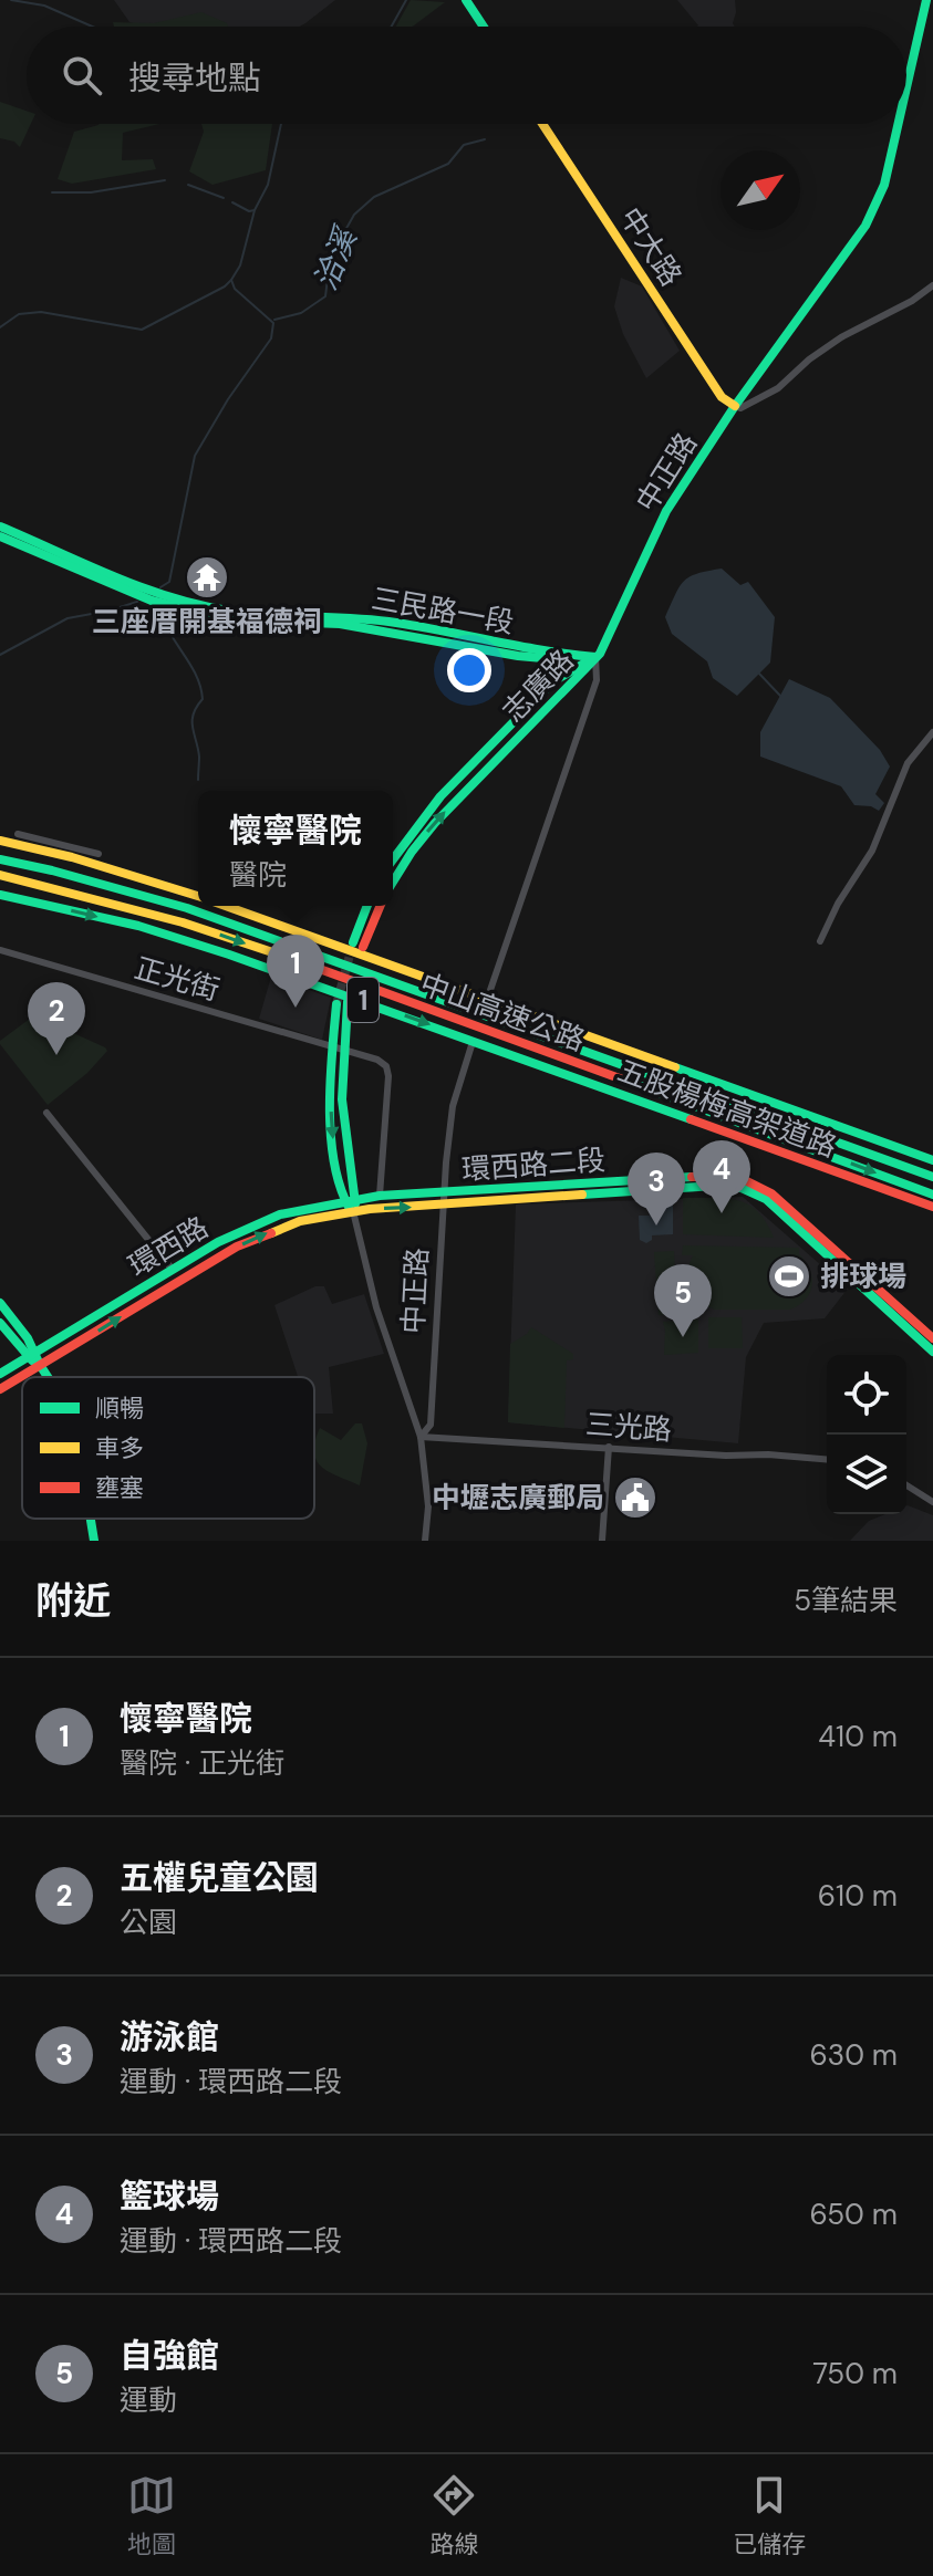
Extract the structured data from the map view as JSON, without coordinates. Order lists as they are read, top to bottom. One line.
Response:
{"streets":{"main road":["中正路","三民路一段","志廣路","1","中山高速公路","五股楊梅高架道路","環西路二段","環西路"],"street":["正光街","三光路"]},"crossings":[["中正路","三民路一段"],["中正路","志廣路"],["中正路","環西路二段"],["中正路","三光路"],["三民路一段","志廣路"],["正光街","環西路二段"],["環西路二段","環西路"]],"water":["洽溪"],"places":{"temple":["三座厝開基福德祠"],"sports":["排球場"],"public building":["中壢志廣郵局"]},"legend":["順暢","車多","壅塞"],"north":"top right","page":{"search":"搜尋地點","popup":["懷寧醫院","醫院"],"pins":["1","2","4","3","5"],"heading":["附近","5筆結果"],"list":[{"mark":"1","name":"懷寧醫院","note":"醫院 · 正光街","value":"410 m"},{"mark":"2","name":"五權兒童公園","note":"公園","value":"610 m"},{"mark":"3","name":"游泳館","note":"運動 · 環西路二段","value":"630 m"},{"mark":"4","name":"籃球場","note":"運動 · 環西路二段","value":"650 m"},{"mark":"5","name":"自強館","note":"運動","value":"750 m"}],"nav":["地圖","路線","已儲存"]}}
